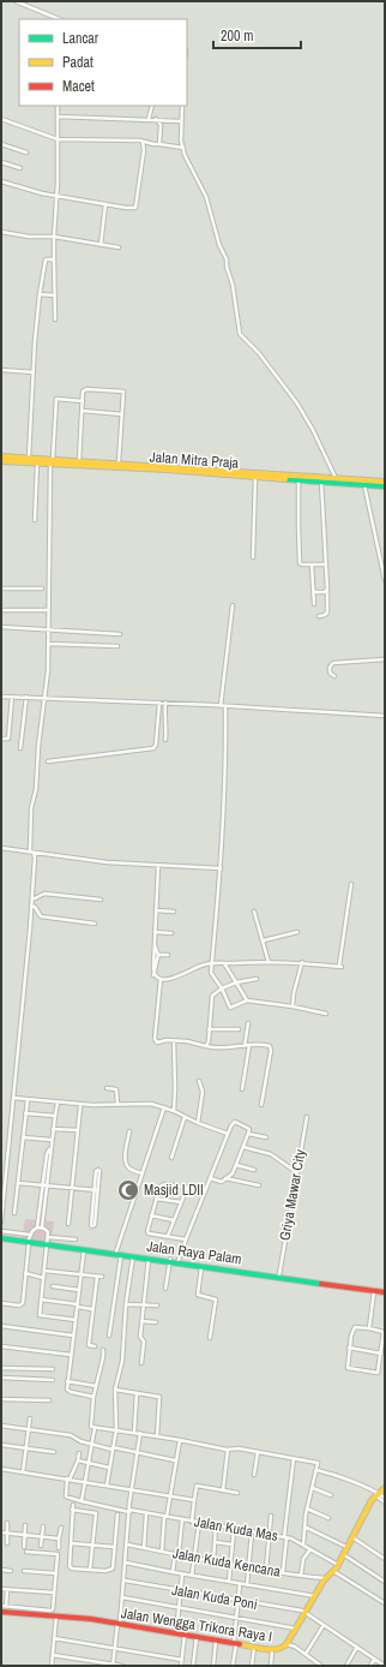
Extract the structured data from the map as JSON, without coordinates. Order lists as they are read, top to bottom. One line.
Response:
{"streets":{"street":["Jalan Mitra Praja","Griya Mawar City","Jalan Raya Palam","Jalan Kuda Mas","Jalan Kuda Kencana","Jalan Kuda Poni","Jalan Wengga Trikora Raya I"]},"crossings":[["Griya Mawar City","Jalan Raya Palam"]],"places":{"mosque":["Masjid LDII"]},"legend":["Lancar","Padat","Macet"],"scale_bar":"200 m"}
